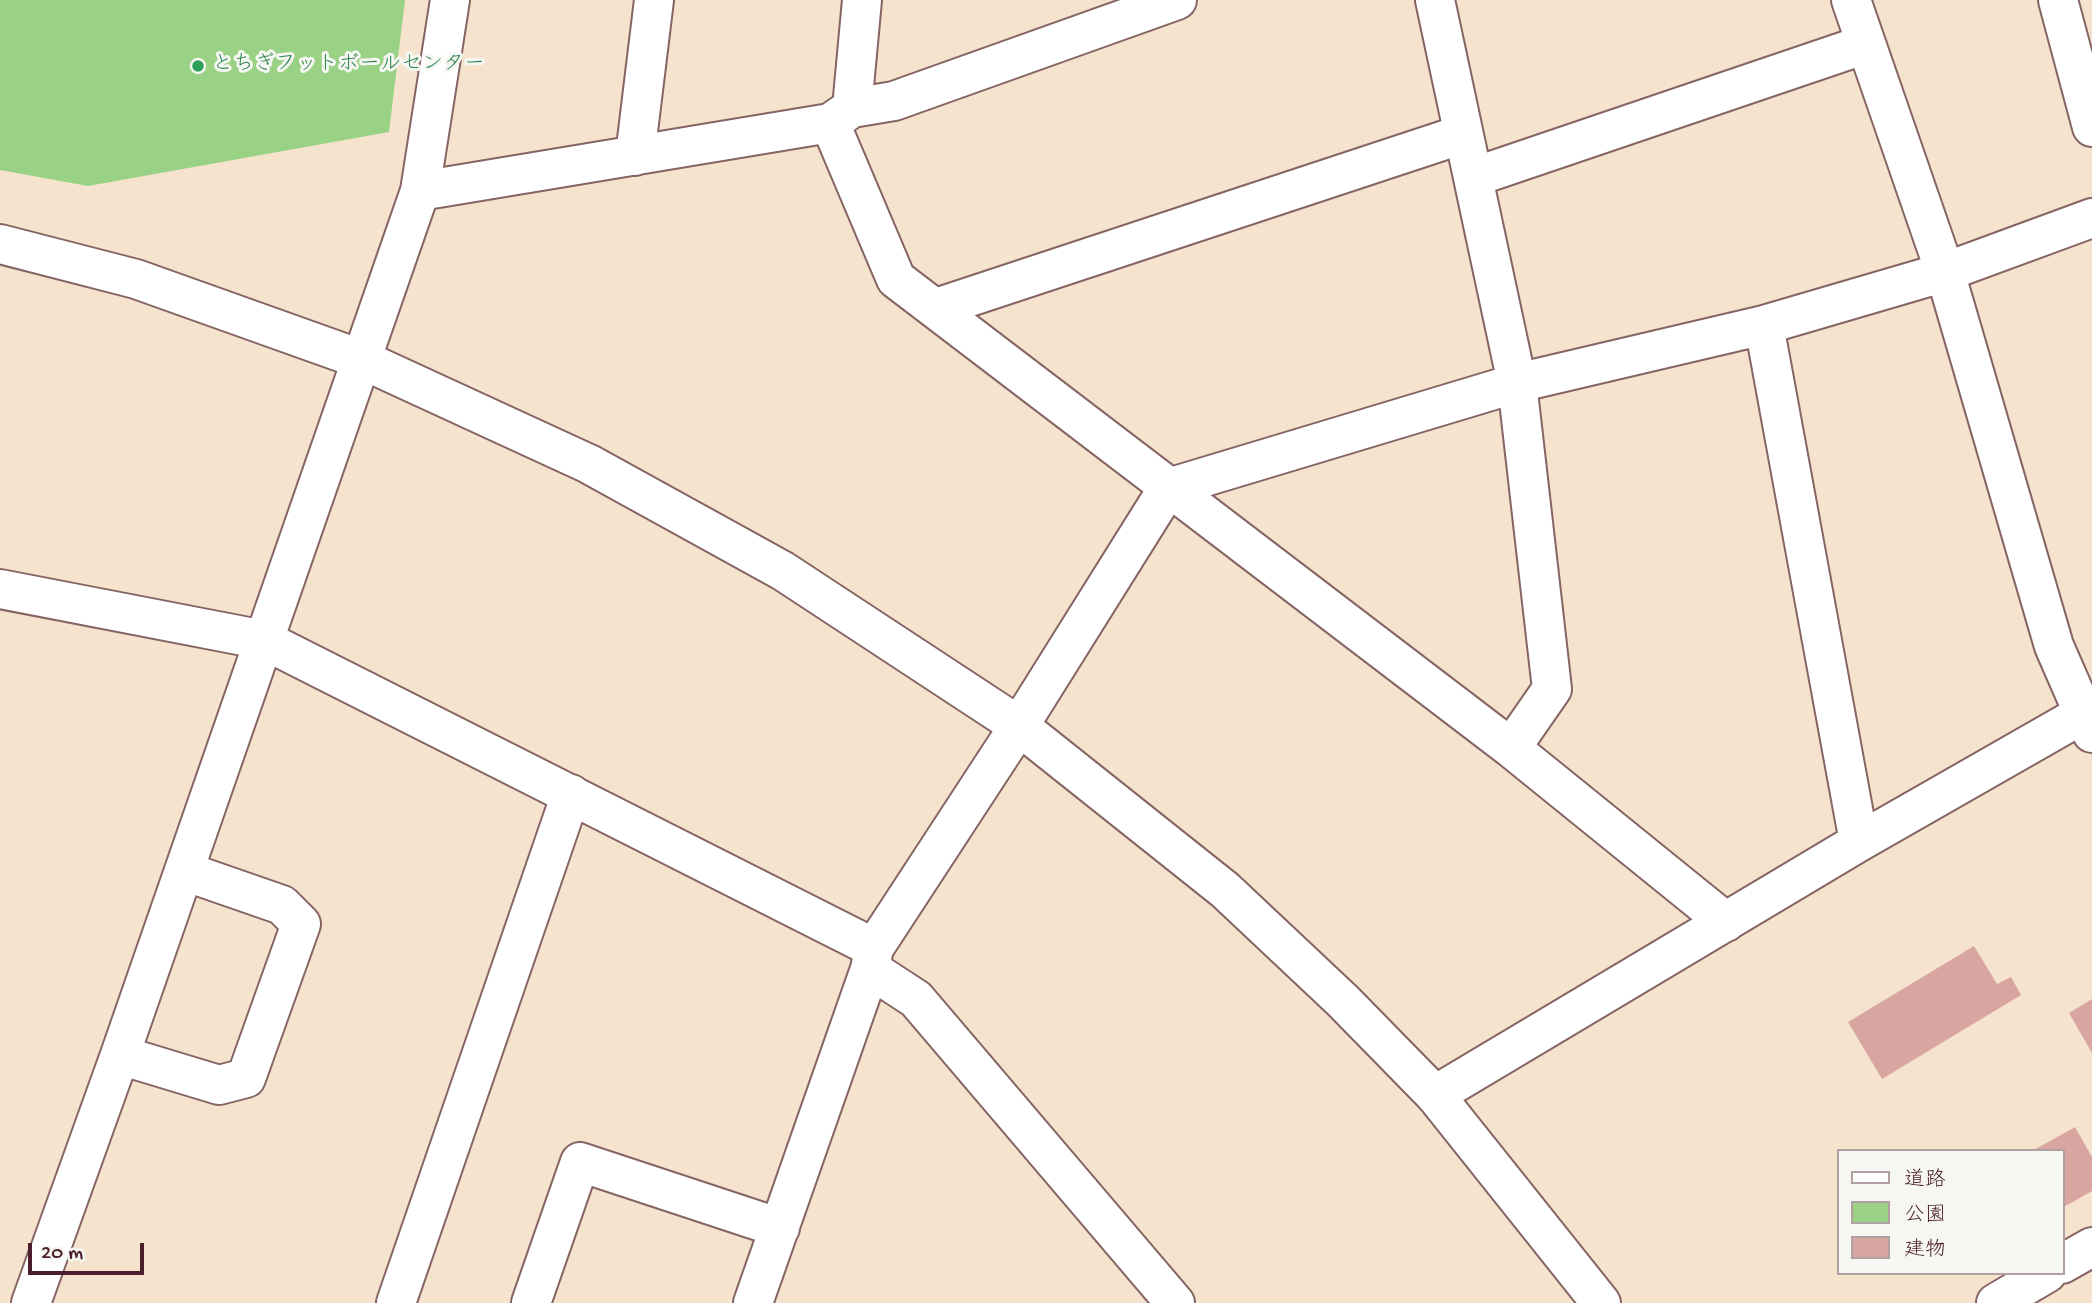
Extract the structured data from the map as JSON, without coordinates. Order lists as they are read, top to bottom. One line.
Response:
{"places":["とちぎフットボールセンター"],"legend":["道路","公園","建物"],"scale_bar":"20 m"}
